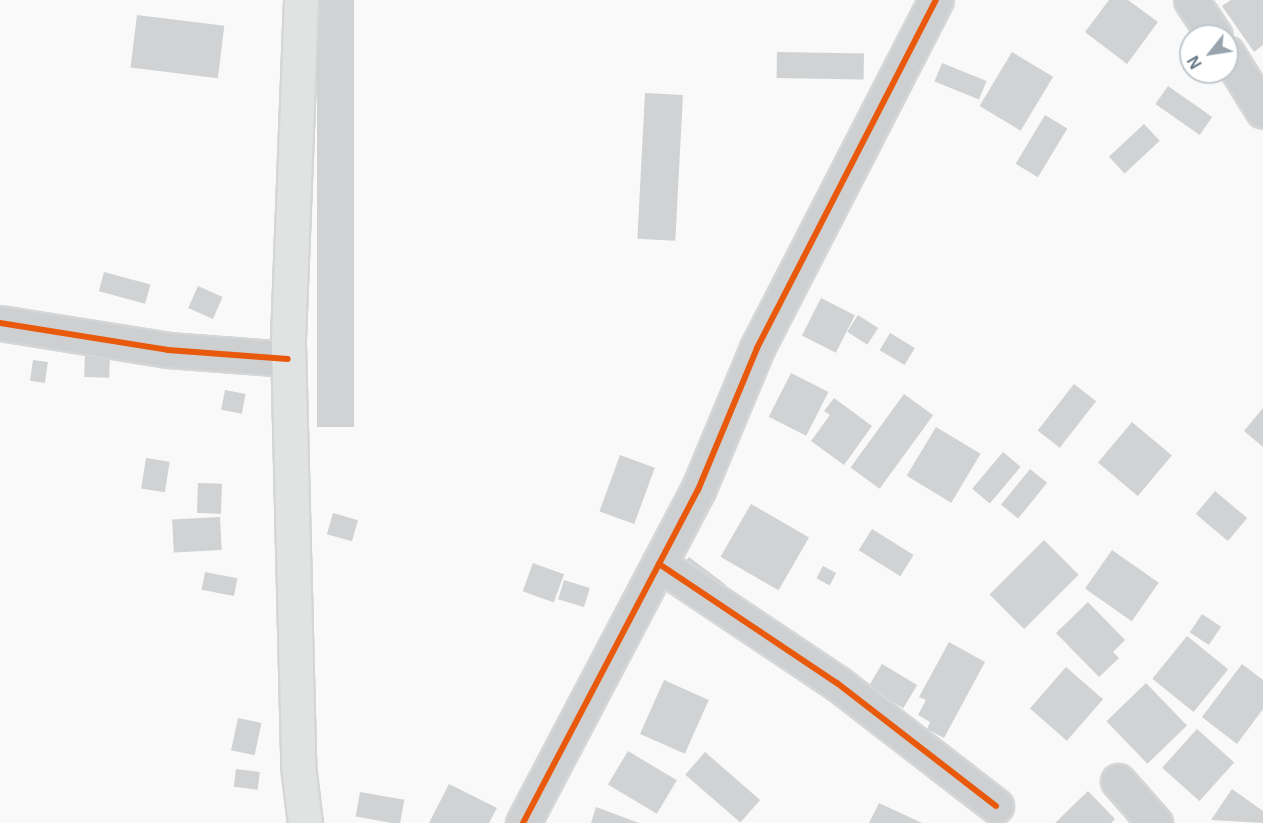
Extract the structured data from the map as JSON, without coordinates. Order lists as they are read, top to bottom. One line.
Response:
{"north":"bottom left"}
